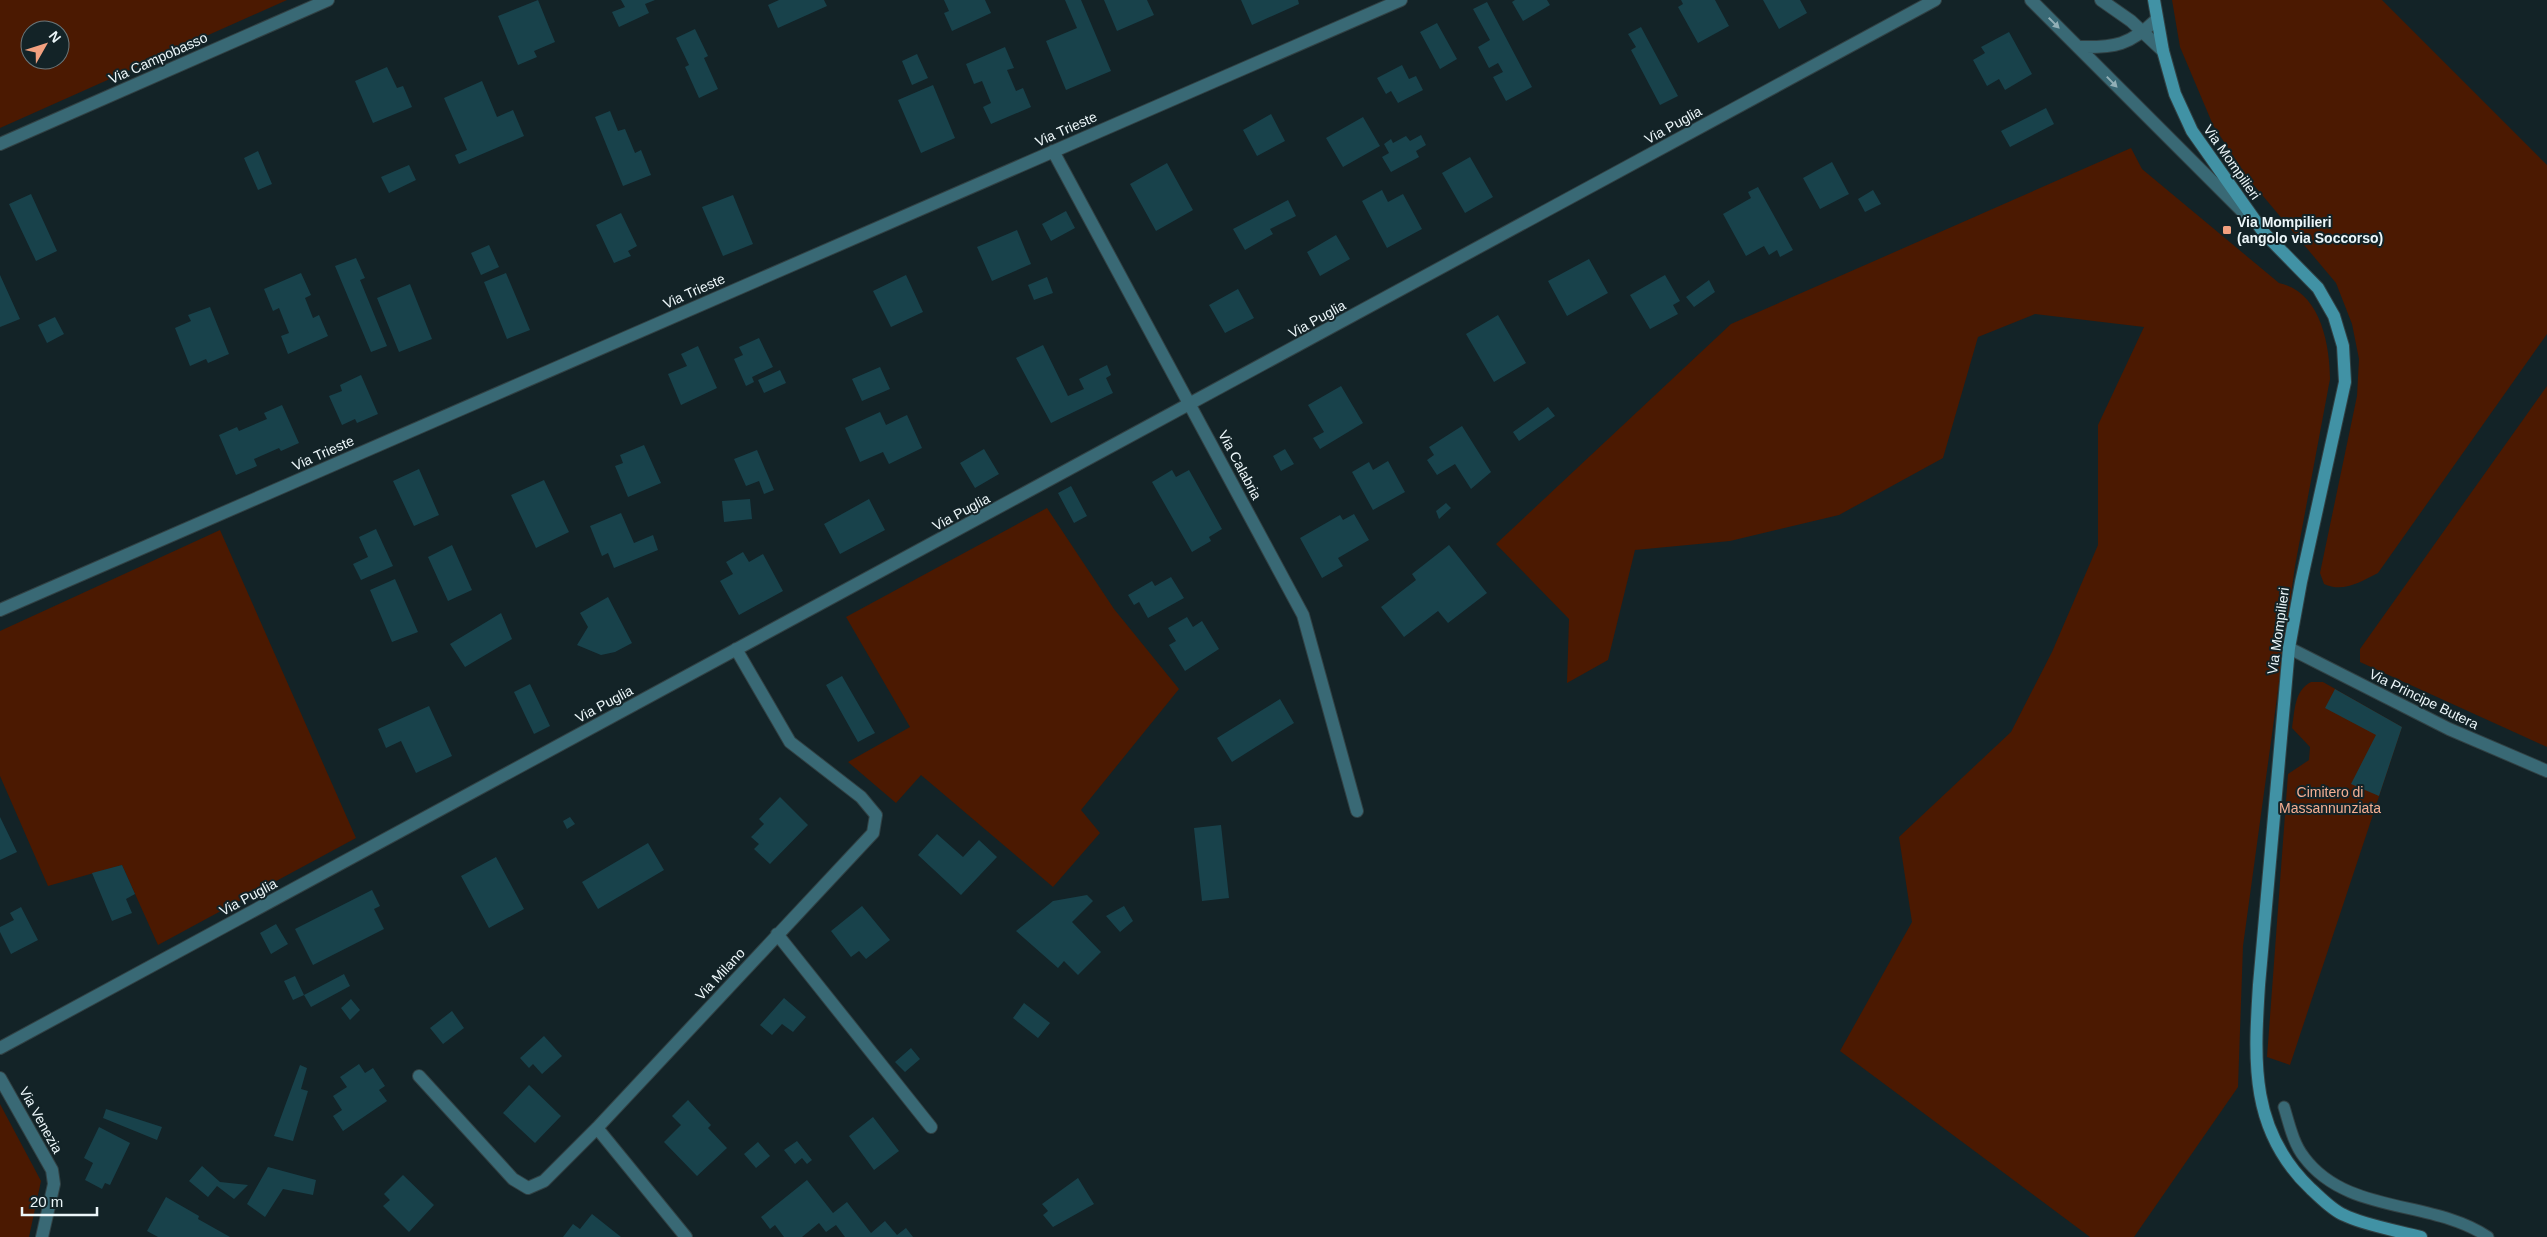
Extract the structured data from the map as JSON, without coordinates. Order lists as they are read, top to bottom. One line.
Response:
{"streets":{"street":["Via Campobasso","Via Puglia","Via Trieste","Via Mompilieri","Via Calabria","Via Principe Butera","Via Milano","Via Venezia"]},"crossings":[["Via Puglia","Via Calabria"],["Via Puglia","Via Milano"],["Via Trieste","Via Calabria"],["Via Mompilieri","Via Principe Butera"]],"parks":["Cimitero di Massannunziata"],"places":{"transit":["Via Mompilieri (angolo via Soccorso)"]},"scale_bar":"20 m","north":"top right"}
